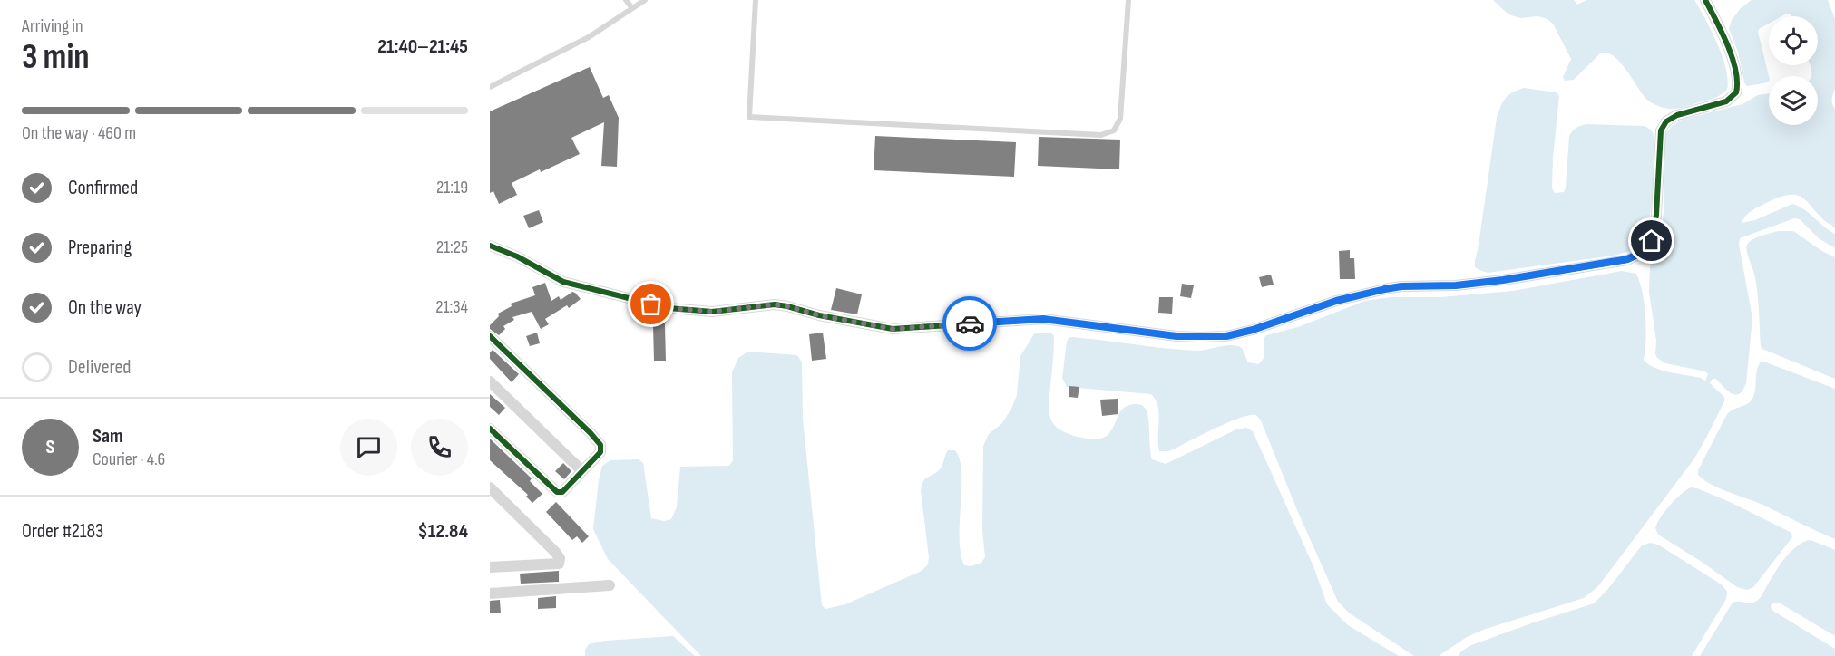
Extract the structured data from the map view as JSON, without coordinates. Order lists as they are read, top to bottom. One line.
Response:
{"page":{"heading":["3 min","Arriving in","21:40–21:45"],"panel":["Sam","Courier · 4.6","Order #2183","$12.84"],"bar":"On the way · 460 m","list":[["Confirmed","21:19"],["Preparing","21:25"],["On the way","21:34"],"Delivered"],"round":"S"}}
